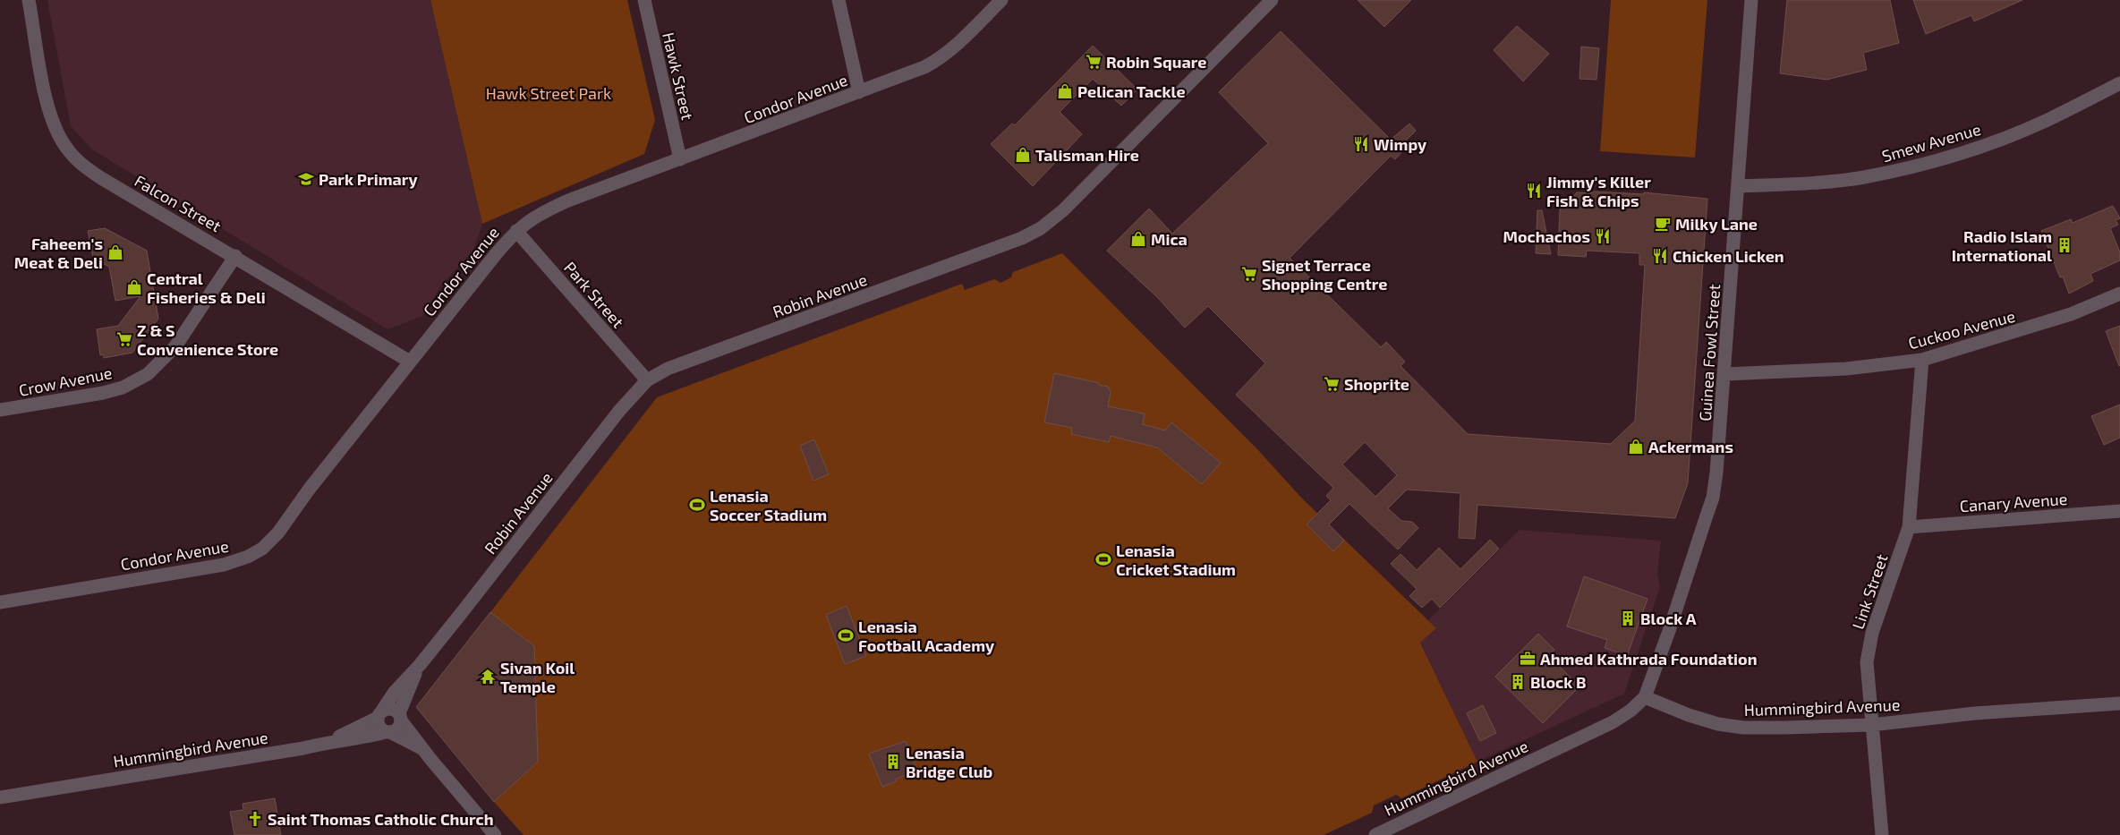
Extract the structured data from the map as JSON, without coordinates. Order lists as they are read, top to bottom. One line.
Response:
{"streets":{"street":["Hawk Street","Condor Avenue","Smew Avenue","Falcon Street","Park Street","Robin Avenue","Cuckoo Avenue","Guinea Fowl Street","Crow Avenue","Canary Avenue","Link Street","Hummingbird Avenue"]},"crossings":[["Hawk Street","Condor Avenue"],["Condor Avenue","Falcon Street"],["Condor Avenue","Park Street"],["Smew Avenue","Guinea Fowl Street"],["Falcon Street","Crow Avenue"],["Park Street","Robin Avenue"],["Robin Avenue","Hummingbird Avenue"],["Cuckoo Avenue","Guinea Fowl Street"],["Cuckoo Avenue","Link Street"],["Guinea Fowl Street","Hummingbird Avenue"],["Canary Avenue","Link Street"],["Link Street","Hummingbird Avenue"]],"parks":["Hawk Street Park"],"places":{"supermarket":["Robin Square","Signet Terrace Shopping Centre","Z & S Convenience Store","Shoprite"],"shop":["Pelican Tackle","Talisman Hire","Mica","Faheem's Meat & Deli","Central Fisheries & Deli","Ackermans"],"restaurant":["Wimpy","Jimmy's Killer Fish & Chips","Mochachos","Chicken Licken"],"school or university":["Park Primary"],"cafe":["Milky Lane"],"building":["Radio Islam International","Block A","Block B","Lenasia Bridge Club"],"sports":["Lenasia Soccer Stadium","Lenasia Cricket Stadium","Lenasia Football Academy"],"office":["Ahmed Kathrada Foundation"],"temple":["Sivan Koil Temple"],"church":["Saint Thomas Catholic Church"]}}
